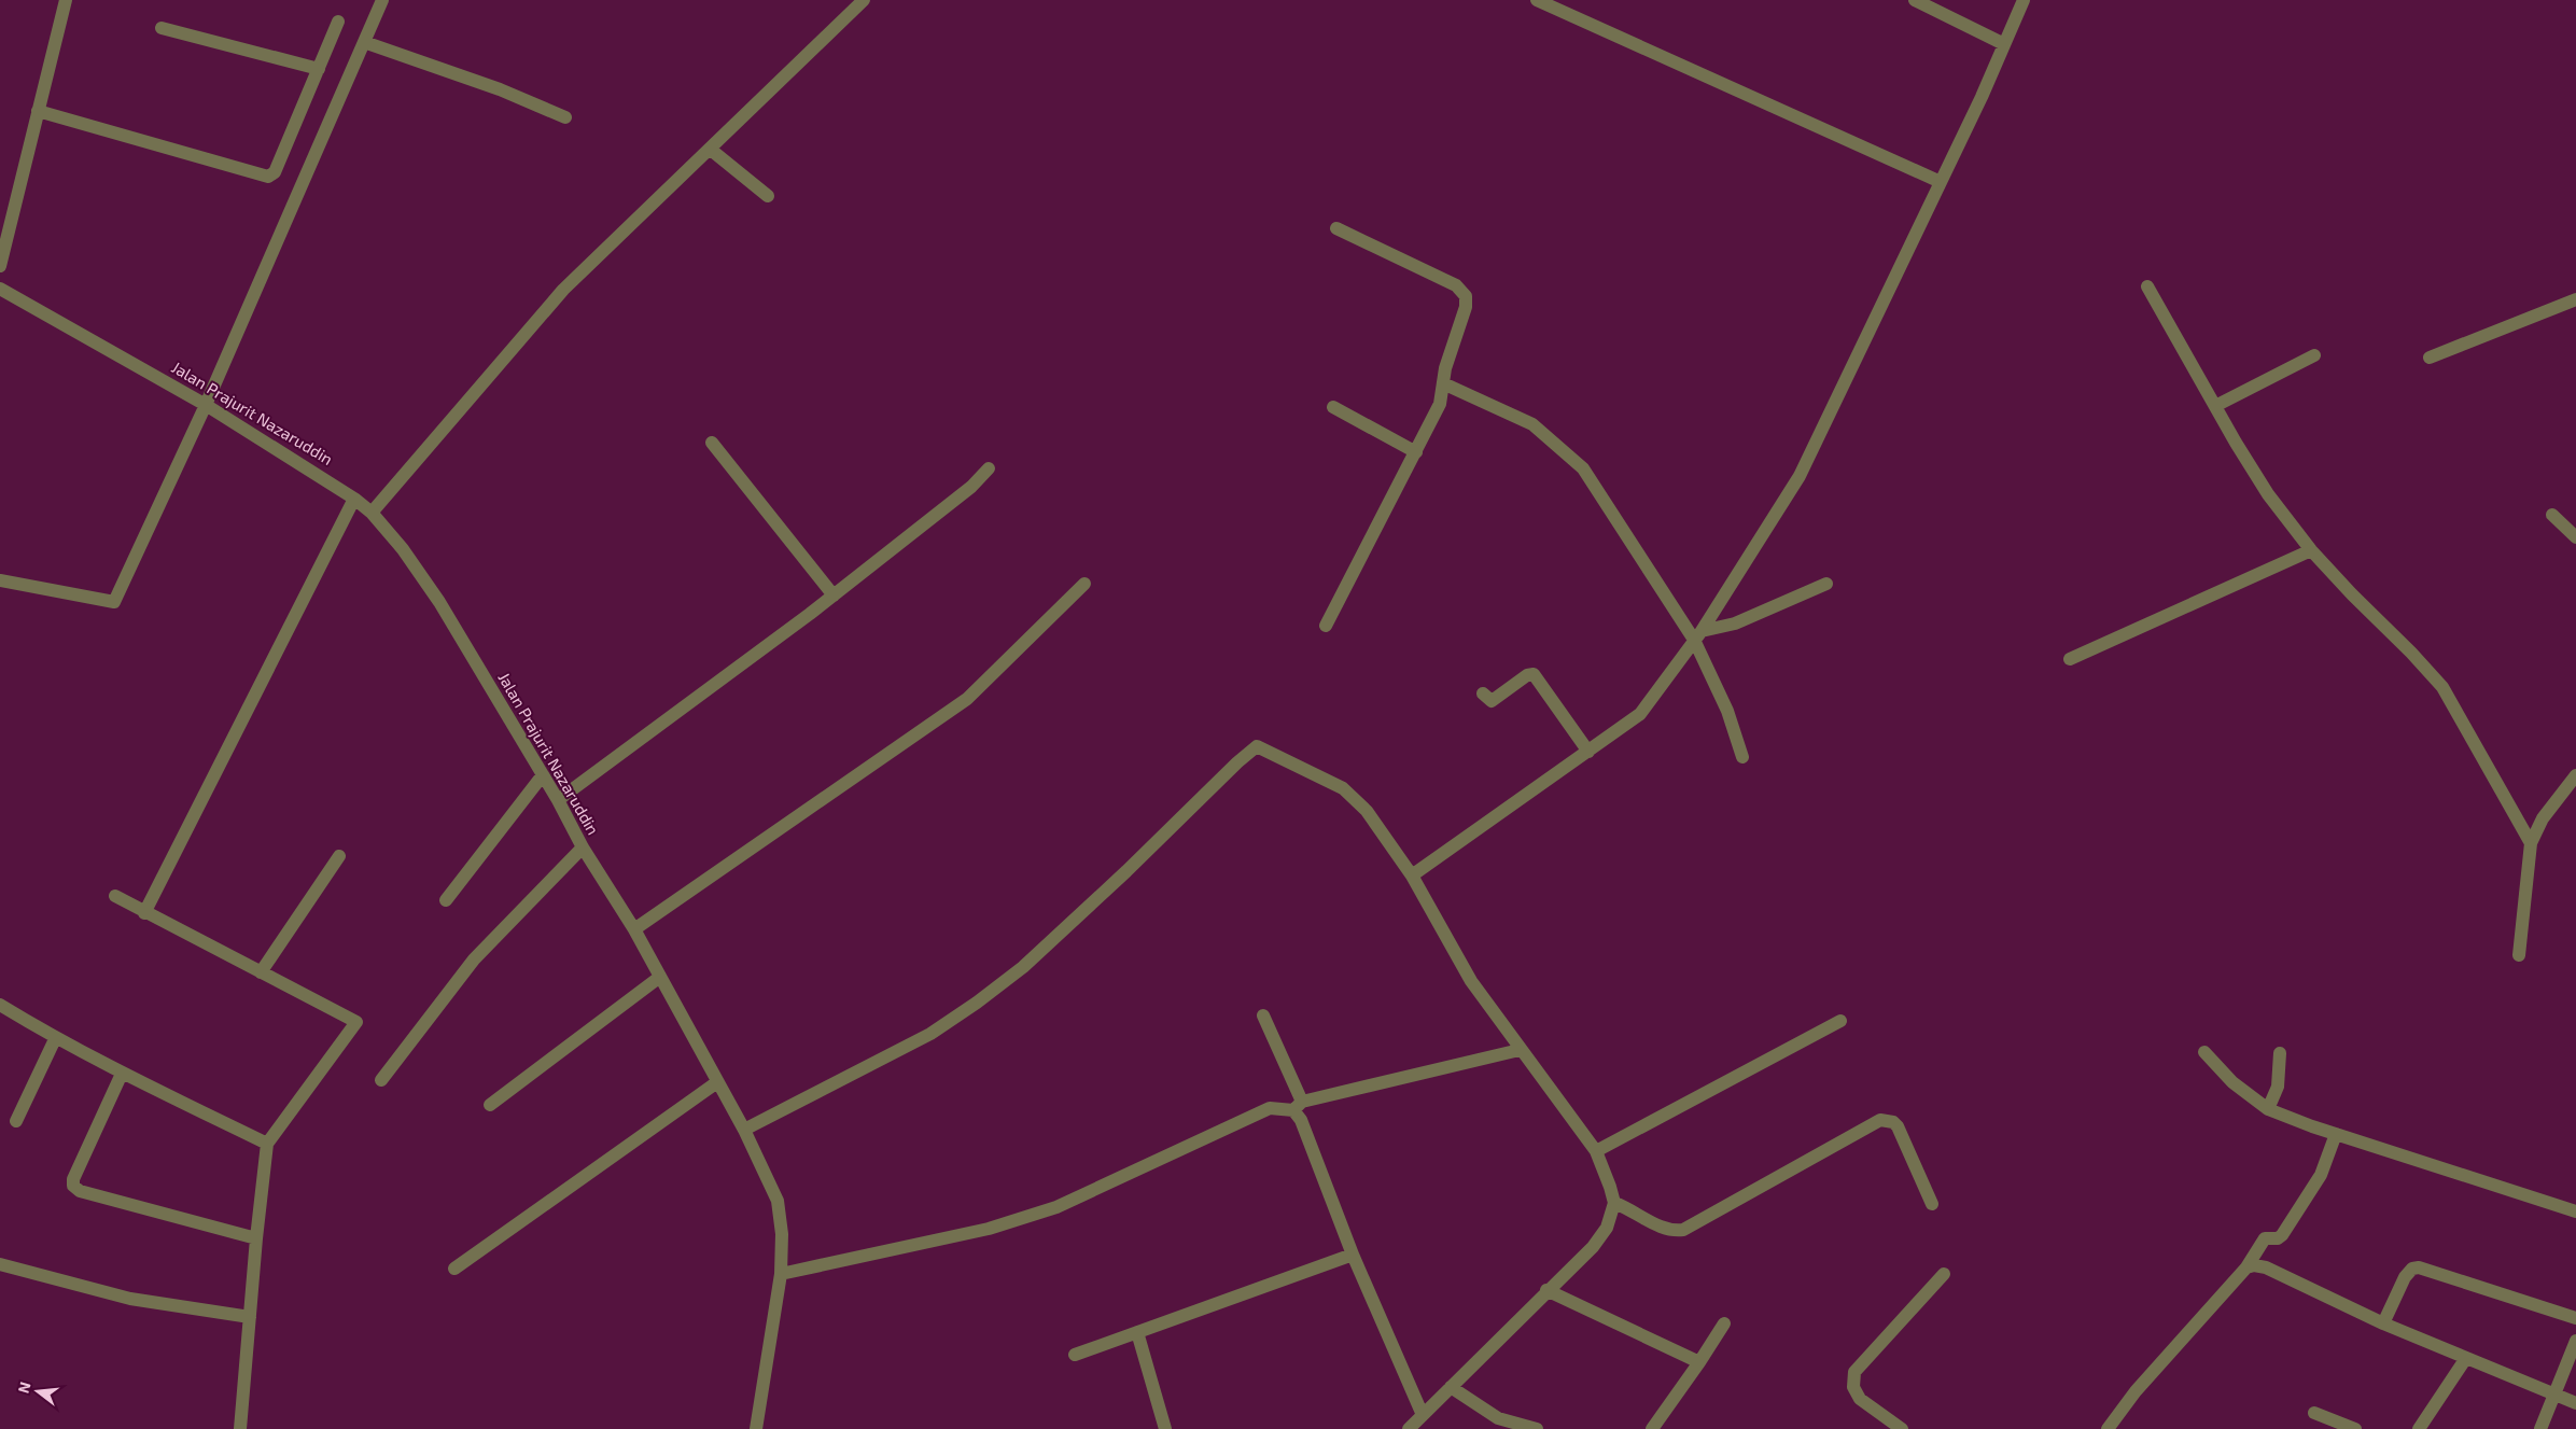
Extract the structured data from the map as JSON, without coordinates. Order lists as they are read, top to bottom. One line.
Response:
{"streets":{"street":["Jalan Prajurit Nazaruddin"]},"north":"left"}
